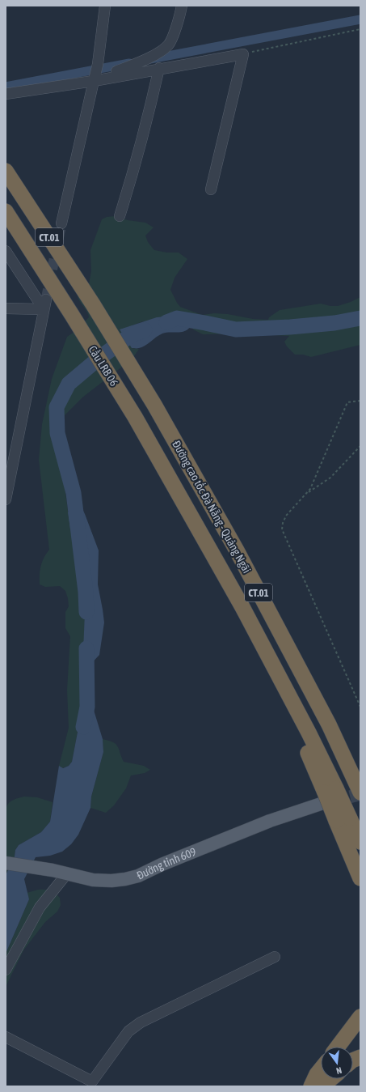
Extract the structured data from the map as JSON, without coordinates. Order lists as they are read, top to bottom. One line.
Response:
{"streets":{"highway":["CT.01","Cầu LRB 06","Đường cao tốc Đà Nẵng - Quảng Ngãi"],"main road":["Đường tỉnh 609"]},"crossings":[["Cầu LRB 06","Đường cao tốc Đà Nẵng - Quảng Ngãi"],["Đường cao tốc Đà Nẵng - Quảng Ngãi","Đường tỉnh 609"]],"north":"bottom"}
